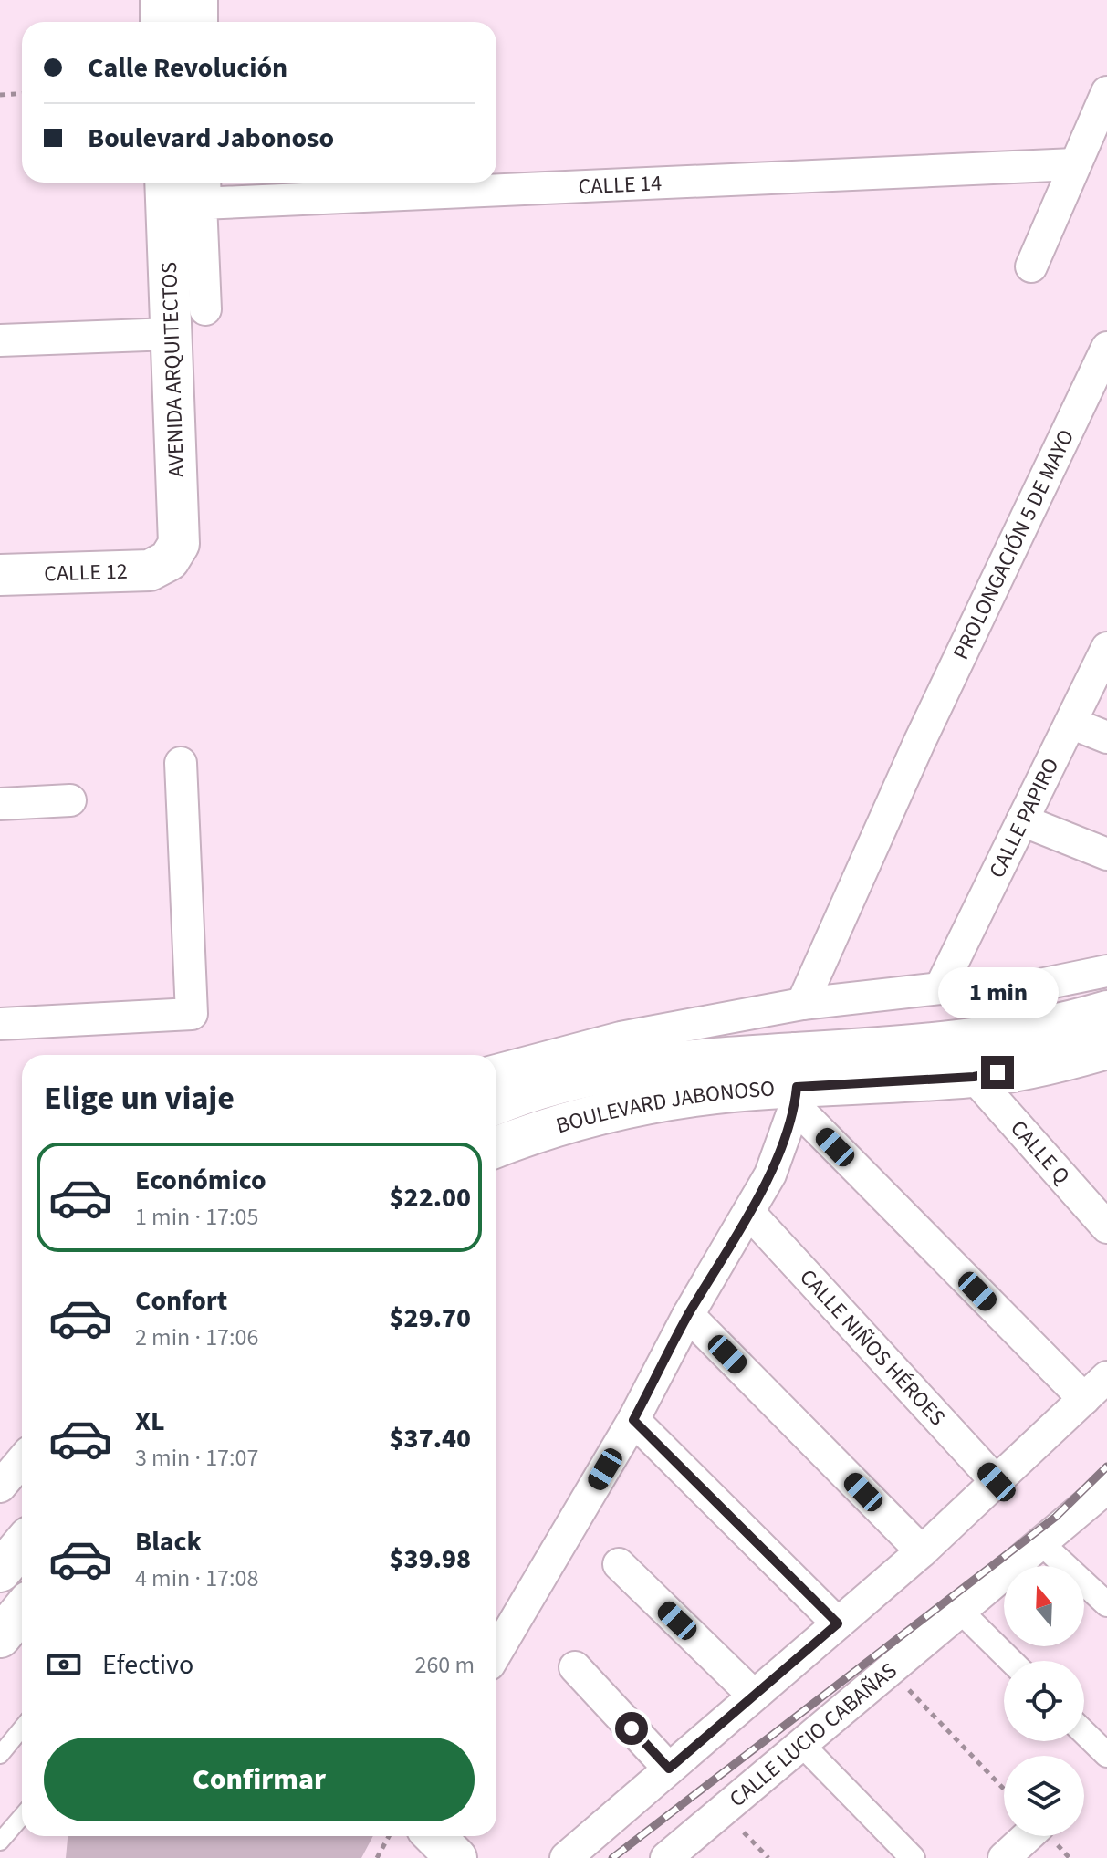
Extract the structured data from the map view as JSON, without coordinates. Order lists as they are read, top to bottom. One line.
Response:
{"streets":{"main road":["AVENIDA ARQUITECTOS","CALLE 12","BOULEVARD JABONOSO"],"street":["CALLE 14","PROLONGACIÓN 5 DE MAYO","CALLE PAPIRO","CALLE Q","CALLE NIÑOS HÉROES","CALLE LUCIO CABAÑAS"]},"crossings":[["CALLE 14","AVENIDA ARQUITECTOS"],["AVENIDA ARQUITECTOS","CALLE 12"],["BOULEVARD JABONOSO","CALLE Q"]],"north":"top","page":{"banner":["Calle Revolución","Boulevard Jabonoso"],"bubble":"1 min","heading":"Elige un viaje","list":[{"name":"Económico","note":"1 min · 17:05","value":"$22.00"},{"name":"Confort","note":"2 min · 17:06","value":"$29.70"},{"name":"XL","note":"3 min · 17:07","value":"$37.40"},{"name":"Black","note":"4 min · 17:08","value":"$39.98"}],"pay":["Efectivo","260 m"],"buttons":"Confirmar"}}
